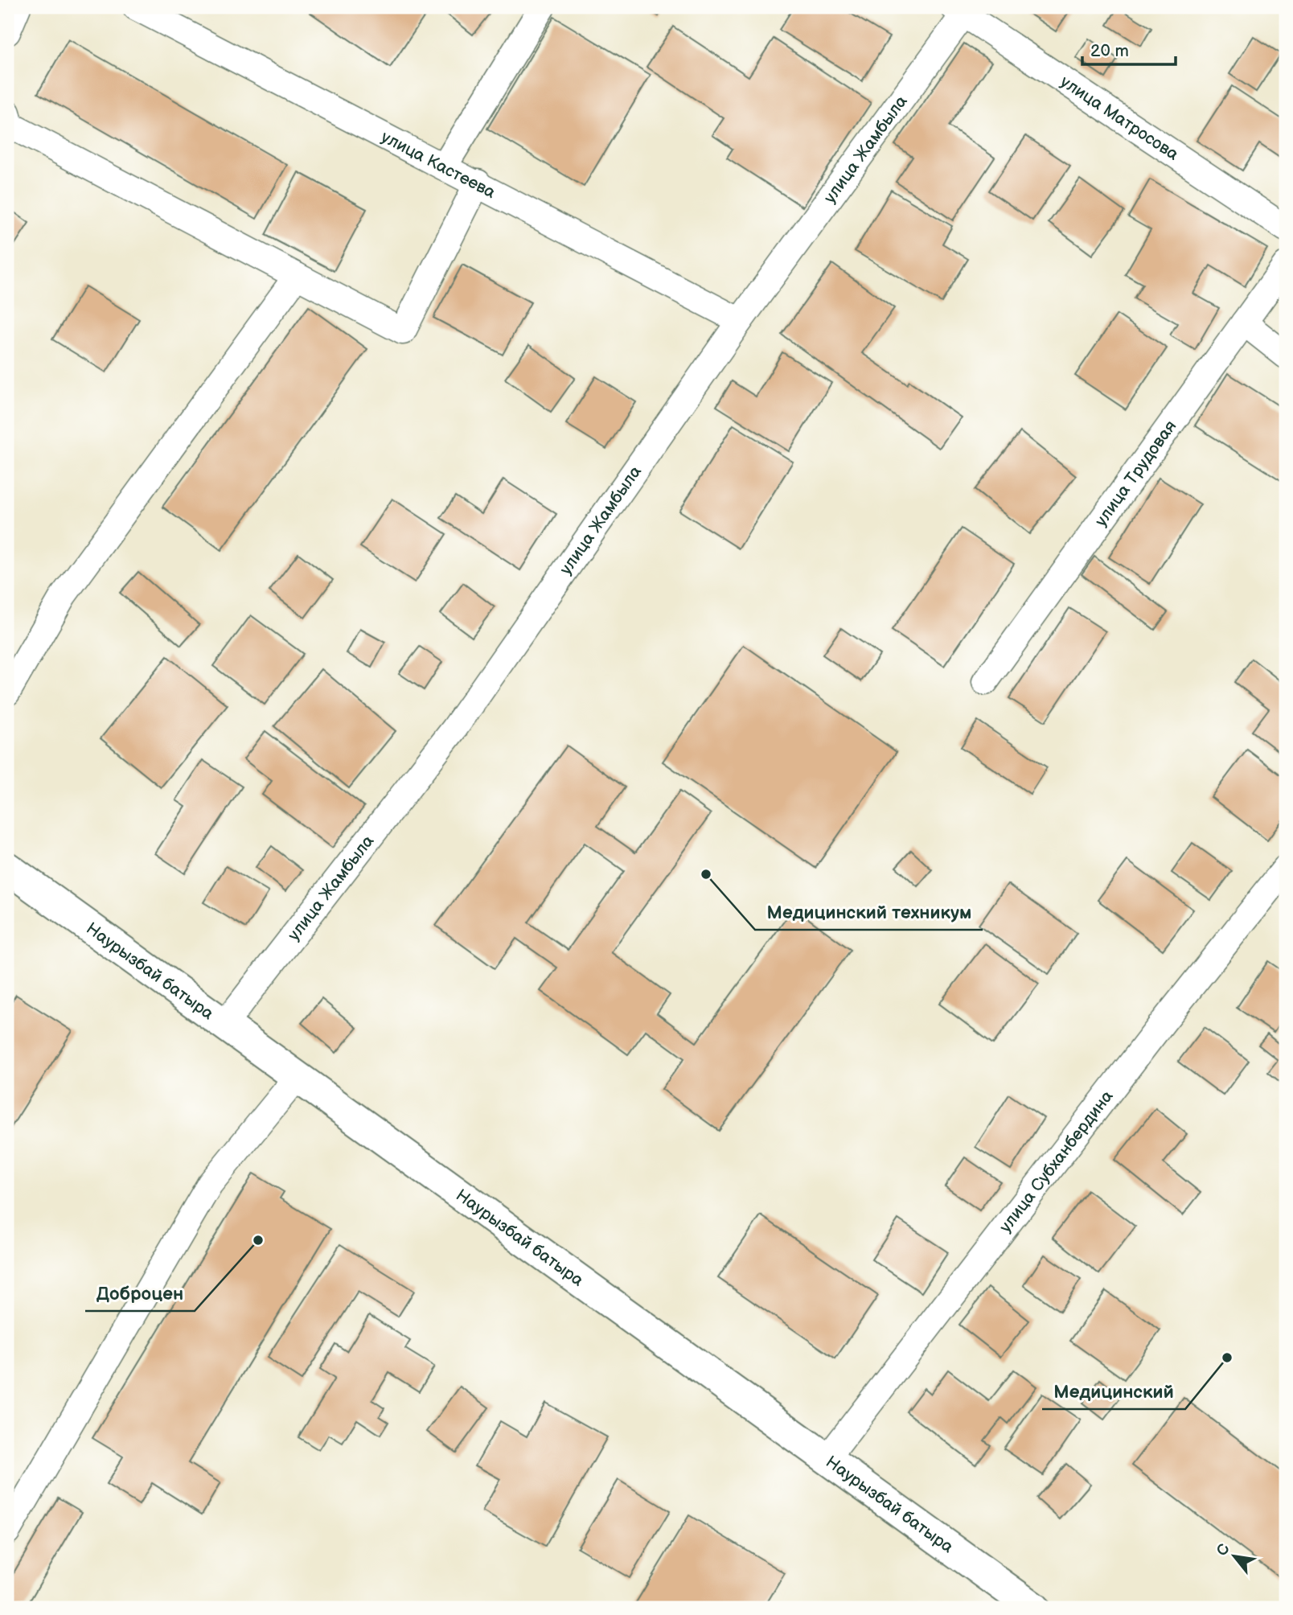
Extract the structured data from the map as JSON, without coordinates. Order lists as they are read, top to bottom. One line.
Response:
{"streets":{"main road":["Наурызбай батыра"],"street":["улица Матросова","улица Жамбыла","улица Кастеева","улица Трудовая","улица Субханбердина"]},"crossings":[["улица Матросова","улица Жамбыла"],["улица Жамбыла","улица Кастеева"],["улица Жамбыла","Наурызбай батыра"],["Наурызбай батыра","улица Субханбердина"]],"places":["Медицинский техникум","Доброцен","Медицинский"],"scale_bar":"20 m","north":"top left"}
